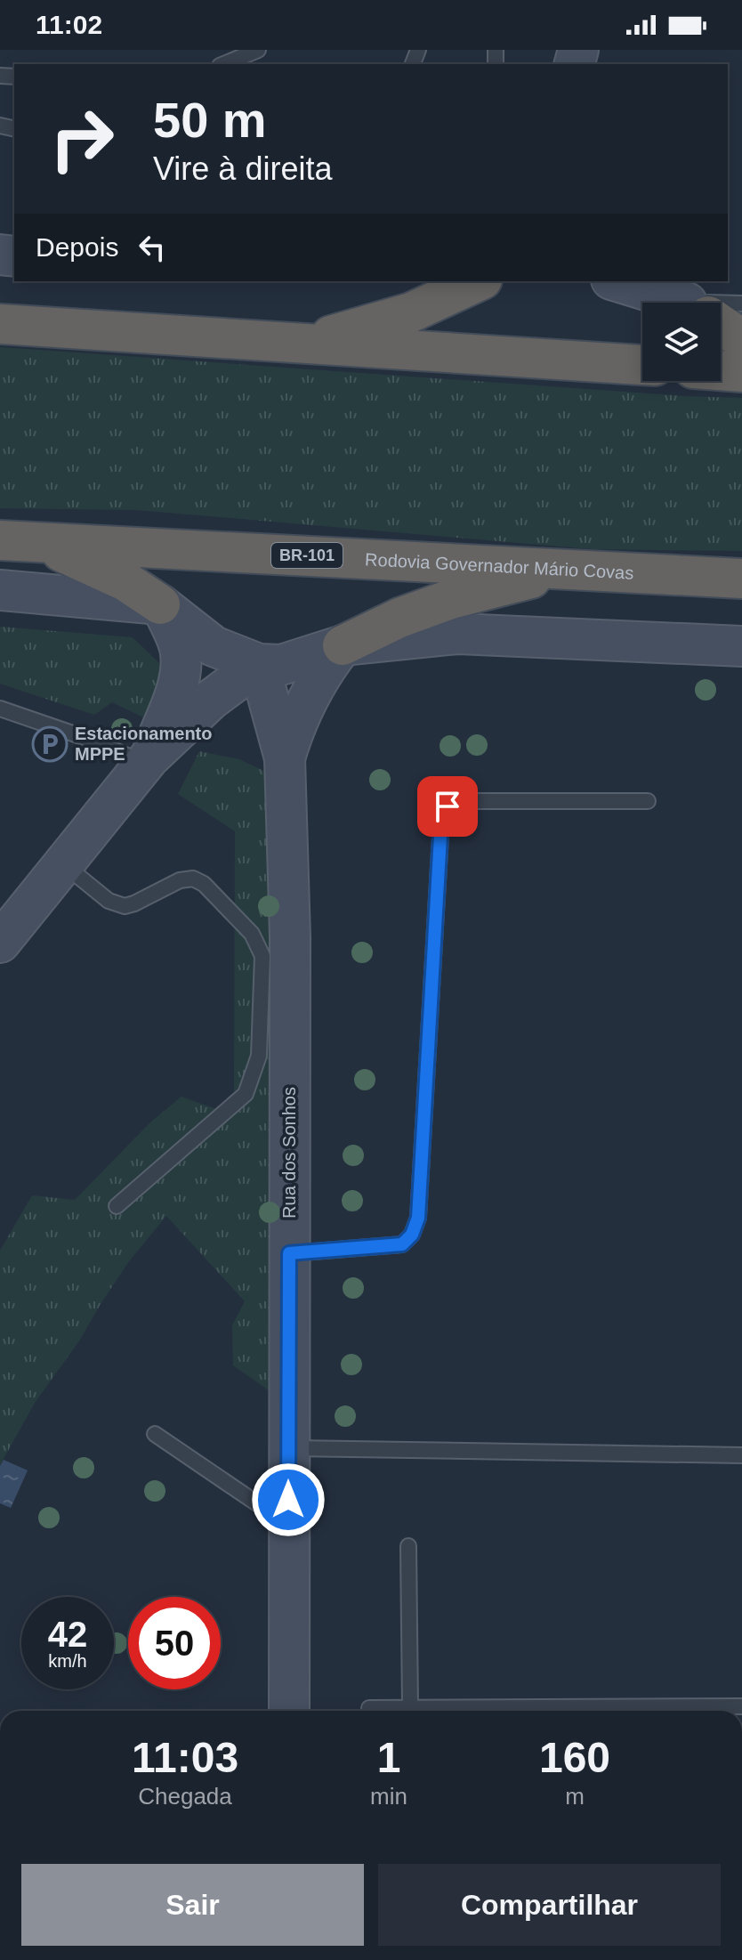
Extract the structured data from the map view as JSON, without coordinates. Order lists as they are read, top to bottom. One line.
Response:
{"streets":{"highway":["BR-101","Rodovia Governador Mário Covas"],"main road":["Rua dos Sonhos"]},"places":{"parking":["Estacionamento MPPE"]},"page":{"status":"11:02","turn":["50 m","Vire à direita"],"then":"Depois","speed":"42 km/h","limit":"50","eta":["11:03","Chegada","1","min","160","m"],"buttons":["Sair","Compartilhar"]}}
